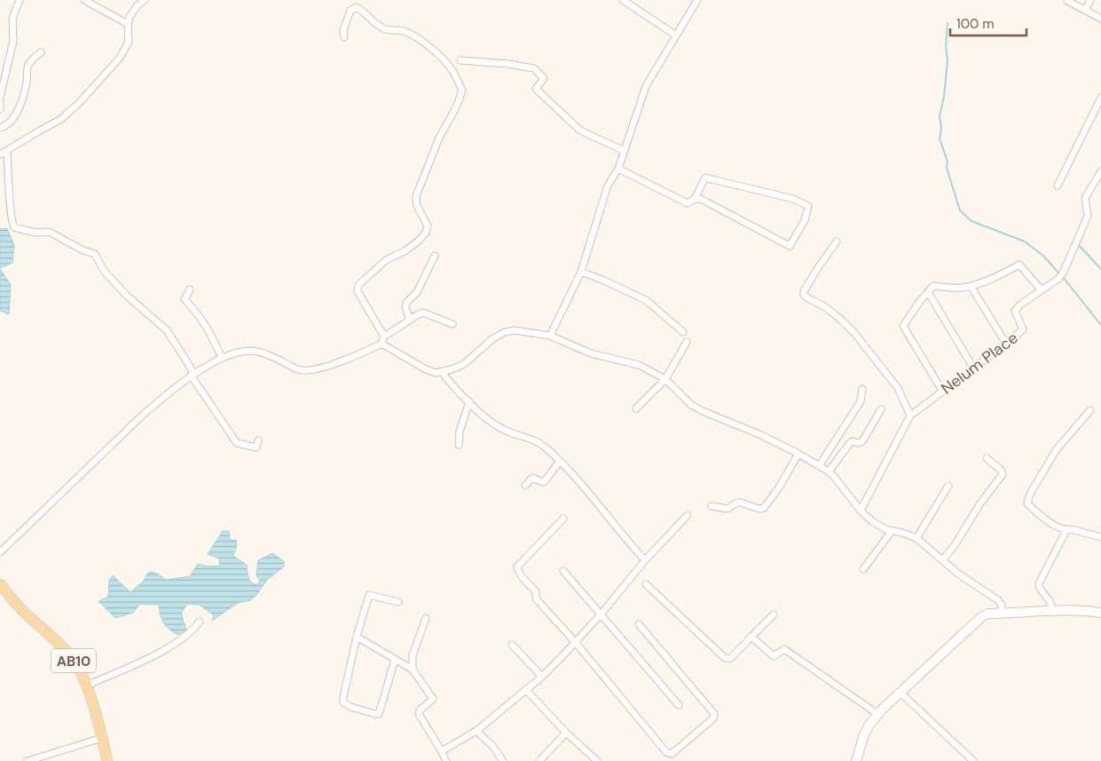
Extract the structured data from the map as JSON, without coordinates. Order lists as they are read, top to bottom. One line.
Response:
{"streets":{"main road":["AB10"],"street":["Nelum Place"]},"scale_bar":"100 m"}
